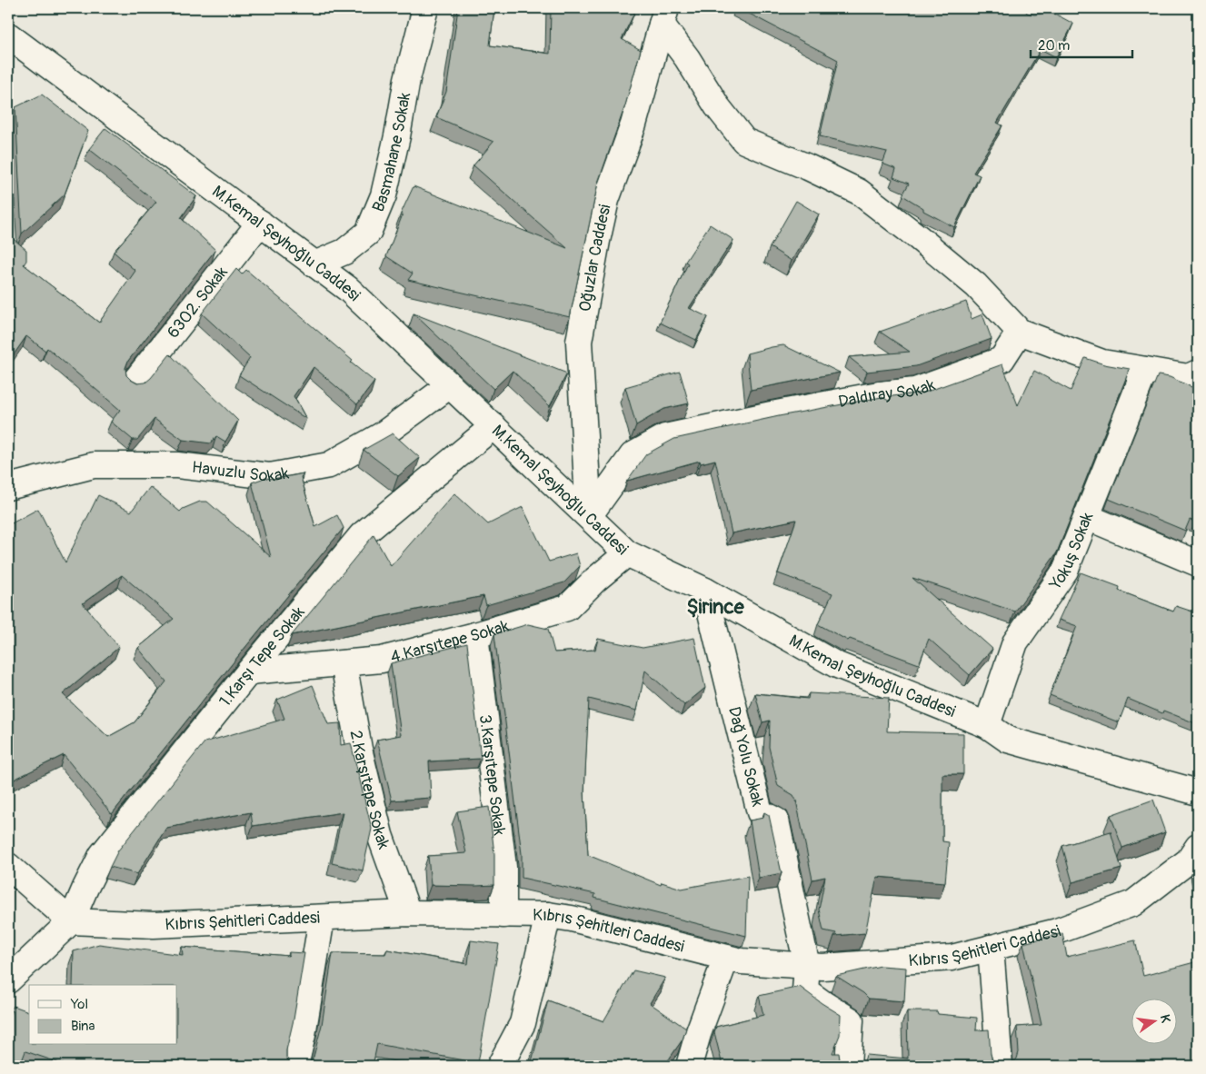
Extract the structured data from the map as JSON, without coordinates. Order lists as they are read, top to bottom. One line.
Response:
{"streets":{"street":["Basmahane Sokak","M.Kemal Şeyhoğlu Caddesi","Oğuzlar Caddesi","6302. Sokak","Daldıray Sokak","Havuzlu Sokak","Yokuş Sokak","4.Karşıtepe Sokak","1.Karşı Tepe Sokak","Dağ Yolu Sokak","3.Karşıtepe Sokak","2.Karşıtepe Sokak","Kıbrıs Şehitleri Caddesi"]},"crossings":[["Basmahane Sokak","M.Kemal Şeyhoğlu Caddesi"],["M.Kemal Şeyhoğlu Caddesi","Oğuzlar Caddesi"],["M.Kemal Şeyhoğlu Caddesi","6302. Sokak"],["M.Kemal Şeyhoğlu Caddesi","Daldıray Sokak"],["M.Kemal Şeyhoğlu Caddesi","Havuzlu Sokak"],["M.Kemal Şeyhoğlu Caddesi","Yokuş Sokak"],["M.Kemal Şeyhoğlu Caddesi","4.Karşıtepe Sokak"],["M.Kemal Şeyhoğlu Caddesi","1.Karşı Tepe Sokak"],["M.Kemal Şeyhoğlu Caddesi","Dağ Yolu Sokak"],["Oğuzlar Caddesi","Daldıray Sokak"],["4.Karşıtepe Sokak","1.Karşı Tepe Sokak"],["4.Karşıtepe Sokak","3.Karşıtepe Sokak"],["4.Karşıtepe Sokak","2.Karşıtepe Sokak"],["1.Karşı Tepe Sokak","Kıbrıs Şehitleri Caddesi"],["Dağ Yolu Sokak","Kıbrıs Şehitleri Caddesi"],["3.Karşıtepe Sokak","Kıbrıs Şehitleri Caddesi"],["2.Karşıtepe Sokak","Kıbrıs Şehitleri Caddesi"]],"districts":["Şirince"],"legend":["Yol","Bina"],"scale_bar":"20 m","north":"right"}
